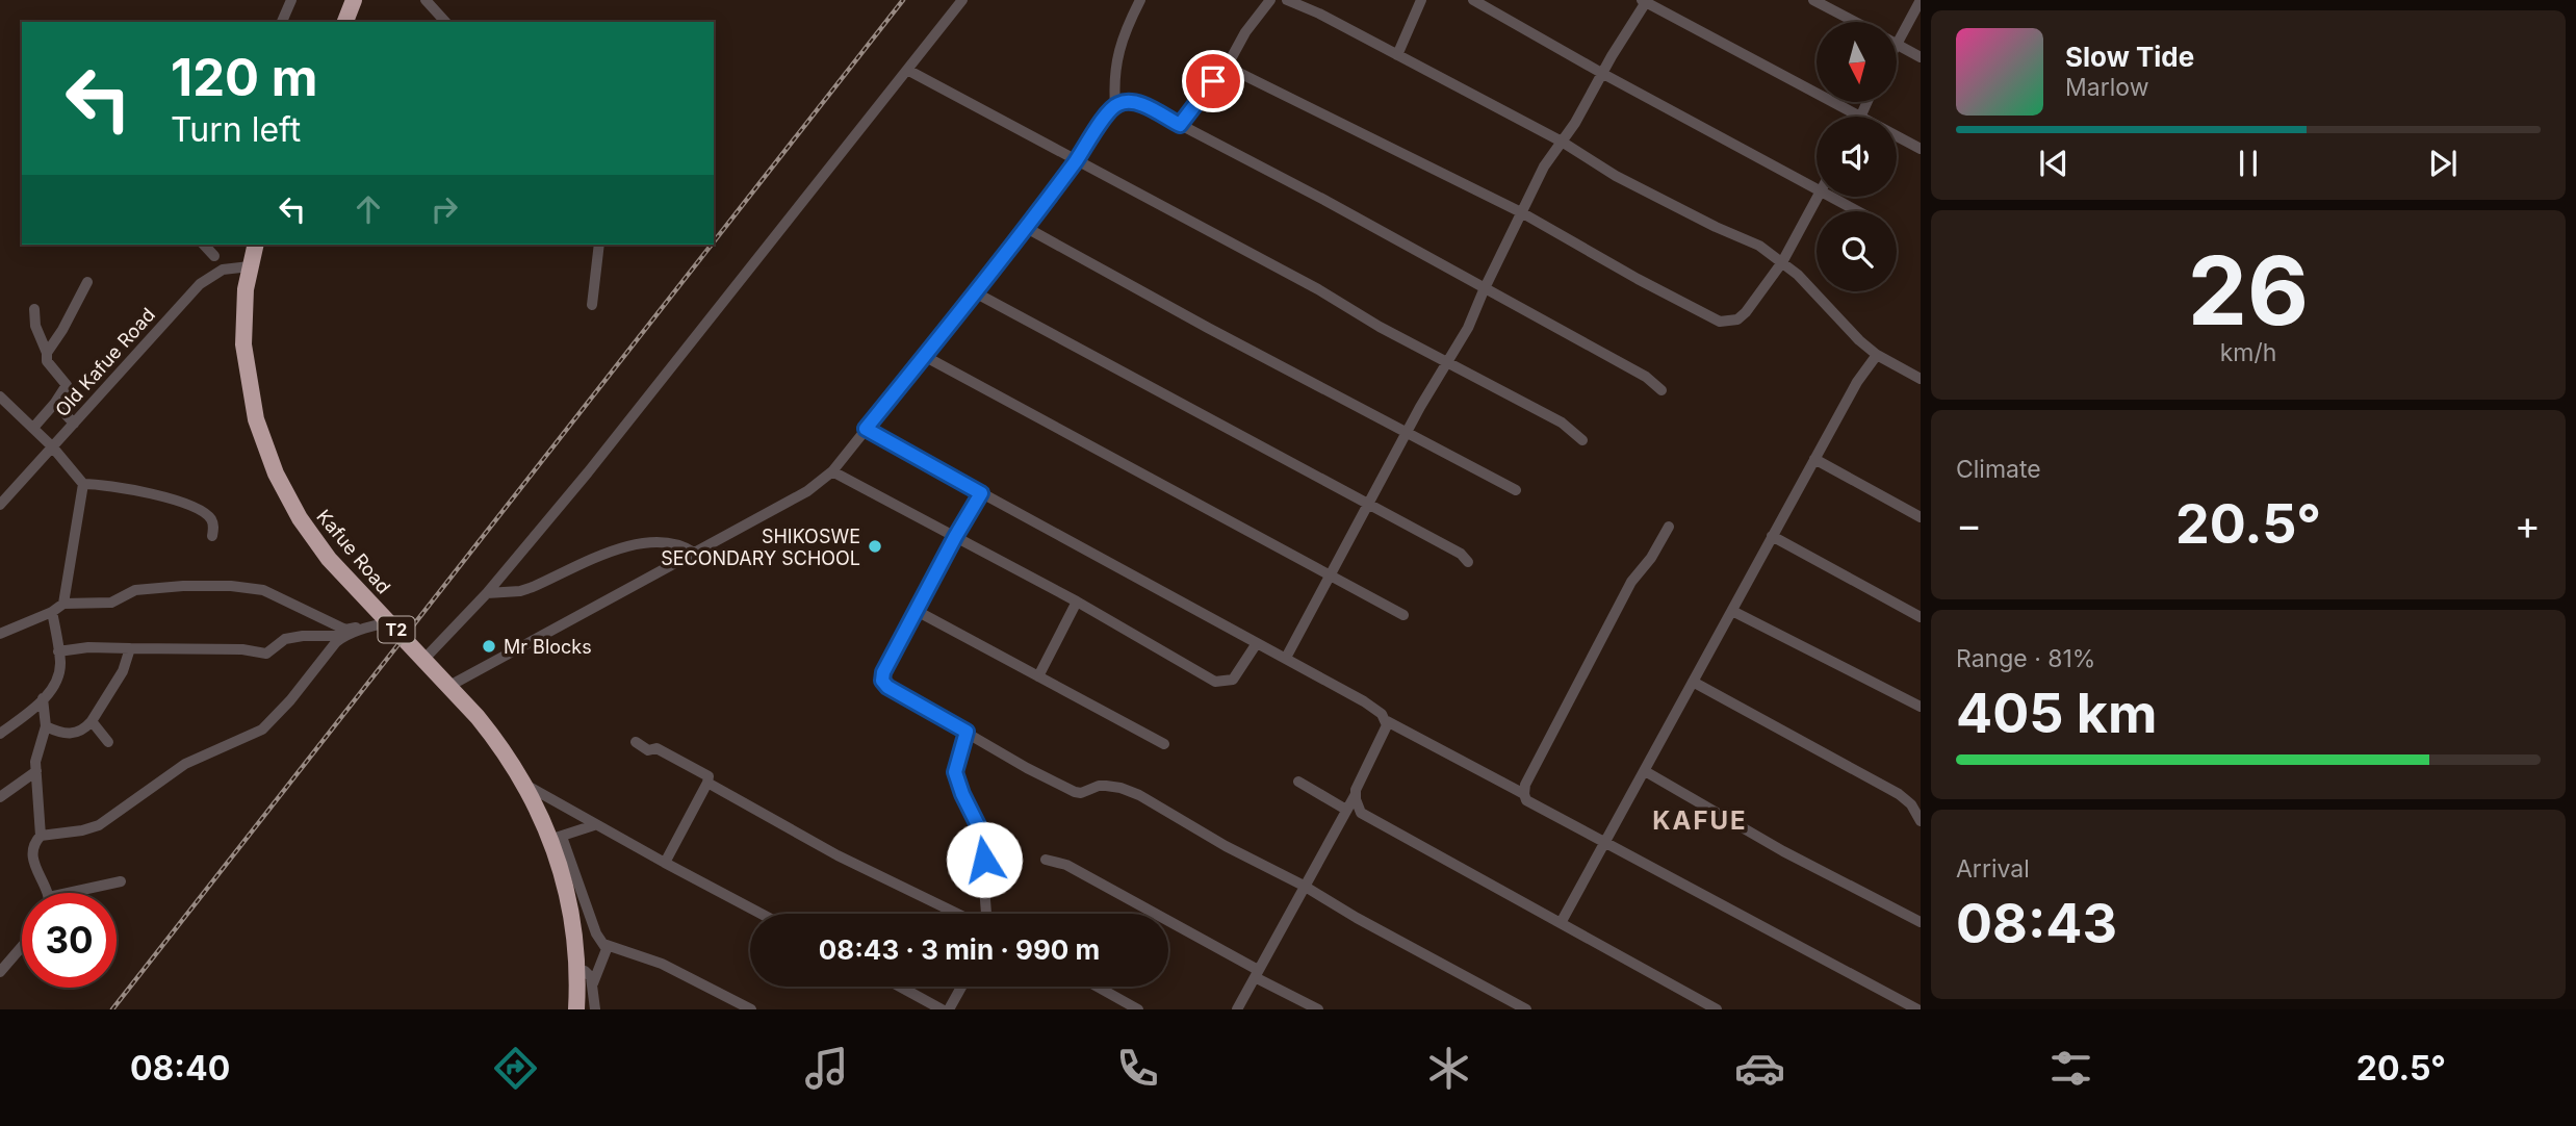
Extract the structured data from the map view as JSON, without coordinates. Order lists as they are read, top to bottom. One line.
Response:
{"streets":{"highway":["Kafue Road","T2"],"street":["Old Kafue Road"]},"crossings":[["Old Kafue Road","Kafue Road"]],"districts":["KAFUE"],"places":["SHIKOSWE SECONDARY SCHOOL","Mr Blocks"],"north":"bottom","page":{"turn":["120 m","Turn left"],"song":["Slow Tide","Marlow"],"tile":[["26","km/h"],"Climate",["Range · 81%","405 km"],["Arrival","08:43"]],"heat":["−","20.5°","+"],"limit":"30","trip":"08:43 · 3 min · 990 m","tabs":["08:40","20.5°"]}}
